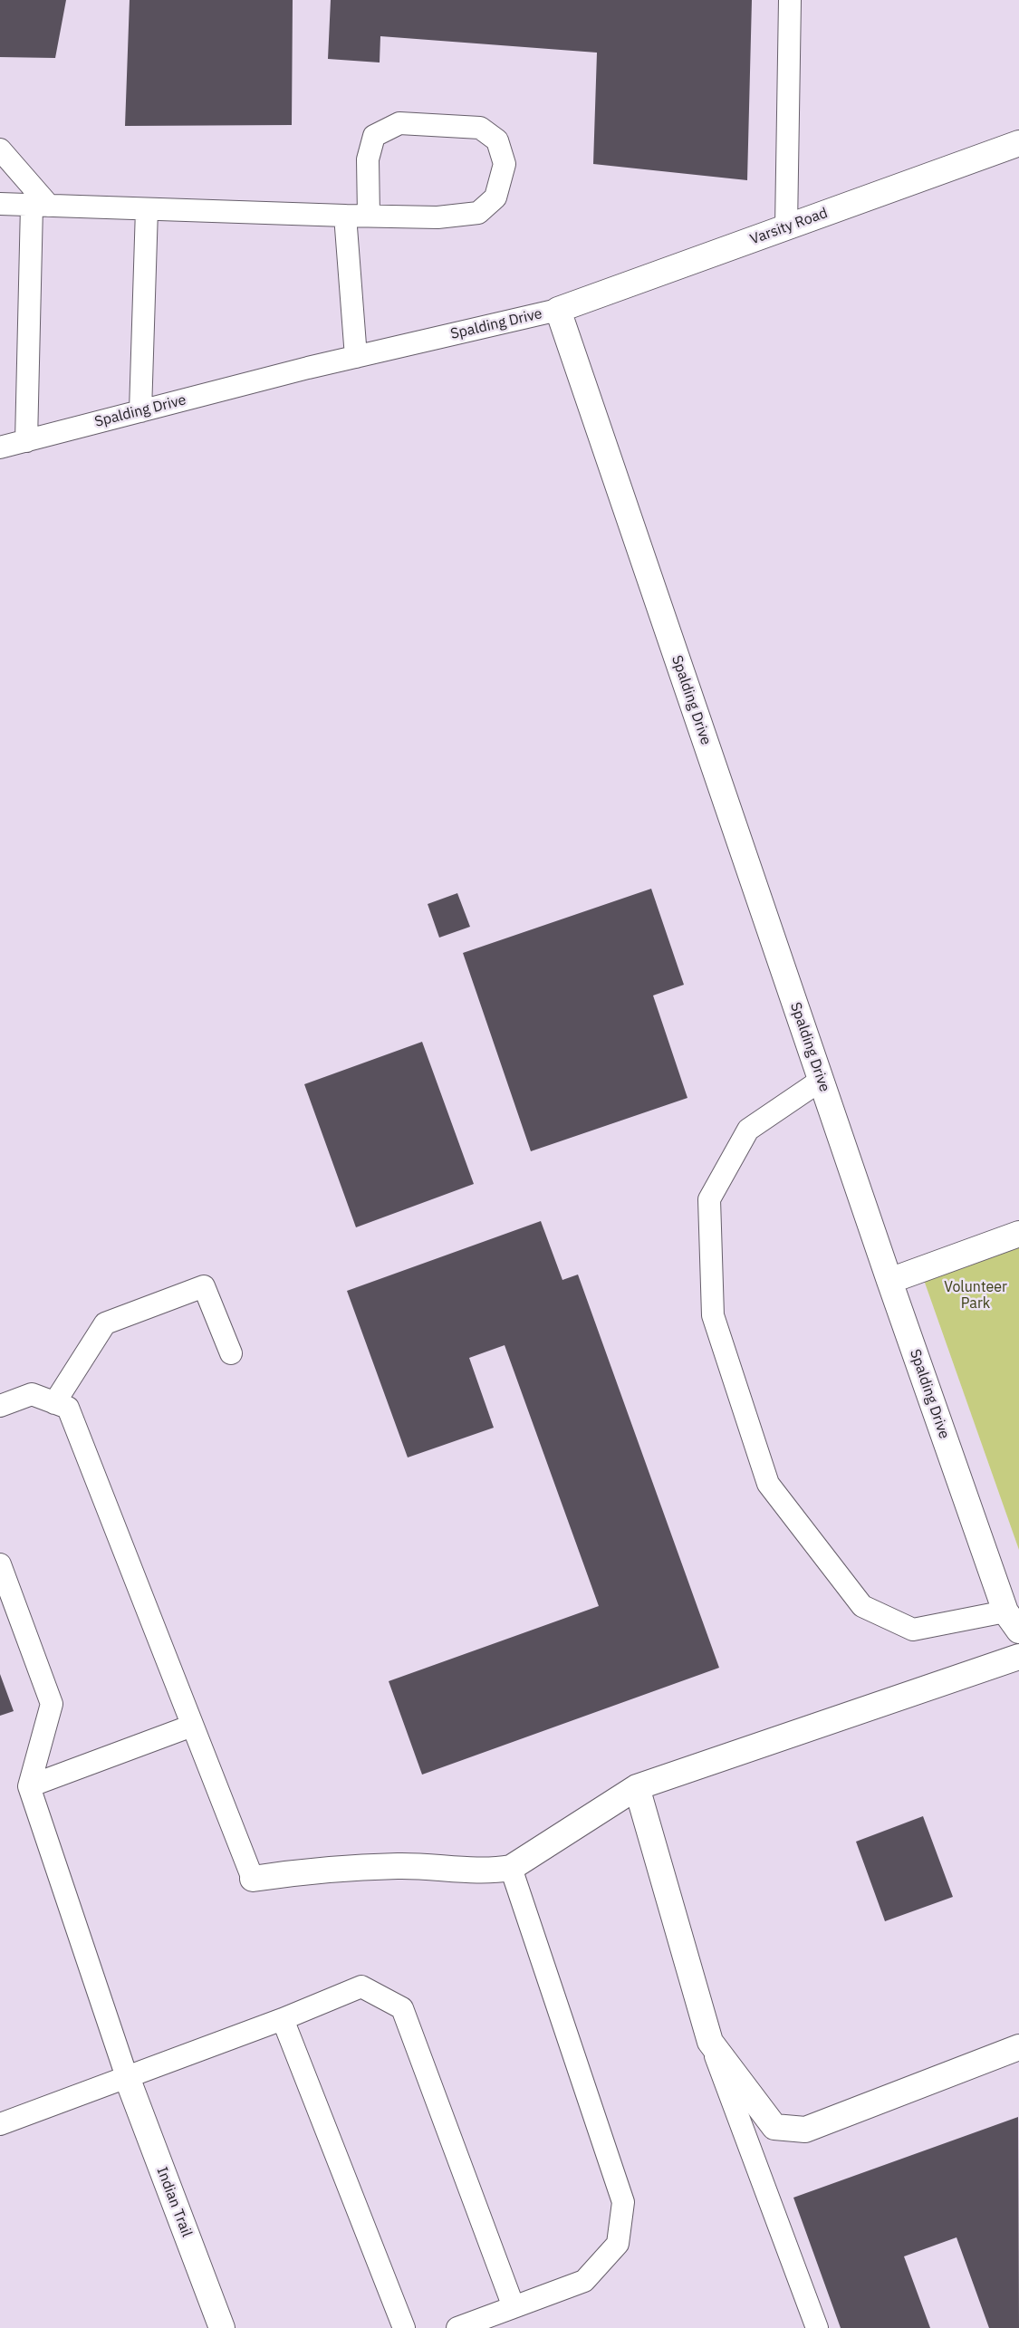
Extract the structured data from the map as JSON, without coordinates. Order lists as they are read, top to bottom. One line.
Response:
{"streets":{"street":["Varsity Road","Spalding Drive","Indian Trail"]},"crossings":[["Varsity Road","Spalding Drive"]],"parks":["Volunteer Park"]}
